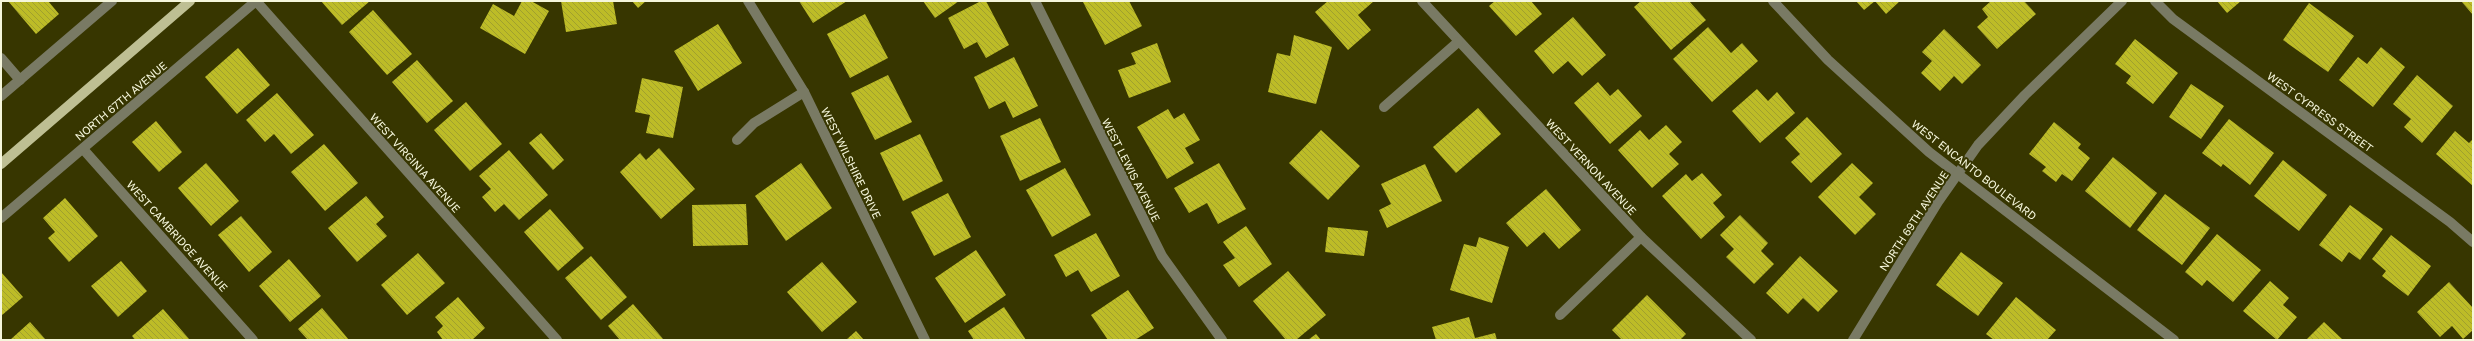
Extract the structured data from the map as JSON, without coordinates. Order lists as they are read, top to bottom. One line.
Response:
{"streets":{"street":["NORTH 67TH AVENUE","WEST CYPRESS STREET","WEST VIRGINIA AVENUE","WEST WILSHIRE DRIVE","WEST VERNON AVENUE","WEST LEWIS AVENUE","WEST ENCANTO BOULEVARD","NORTH 69TH AVENUE","WEST CAMBRIDGE AVENUE"]},"crossings":[["NORTH 67TH AVENUE","WEST VIRGINIA AVENUE"],["NORTH 67TH AVENUE","WEST CAMBRIDGE AVENUE"],["WEST ENCANTO BOULEVARD","NORTH 69TH AVENUE"]]}
